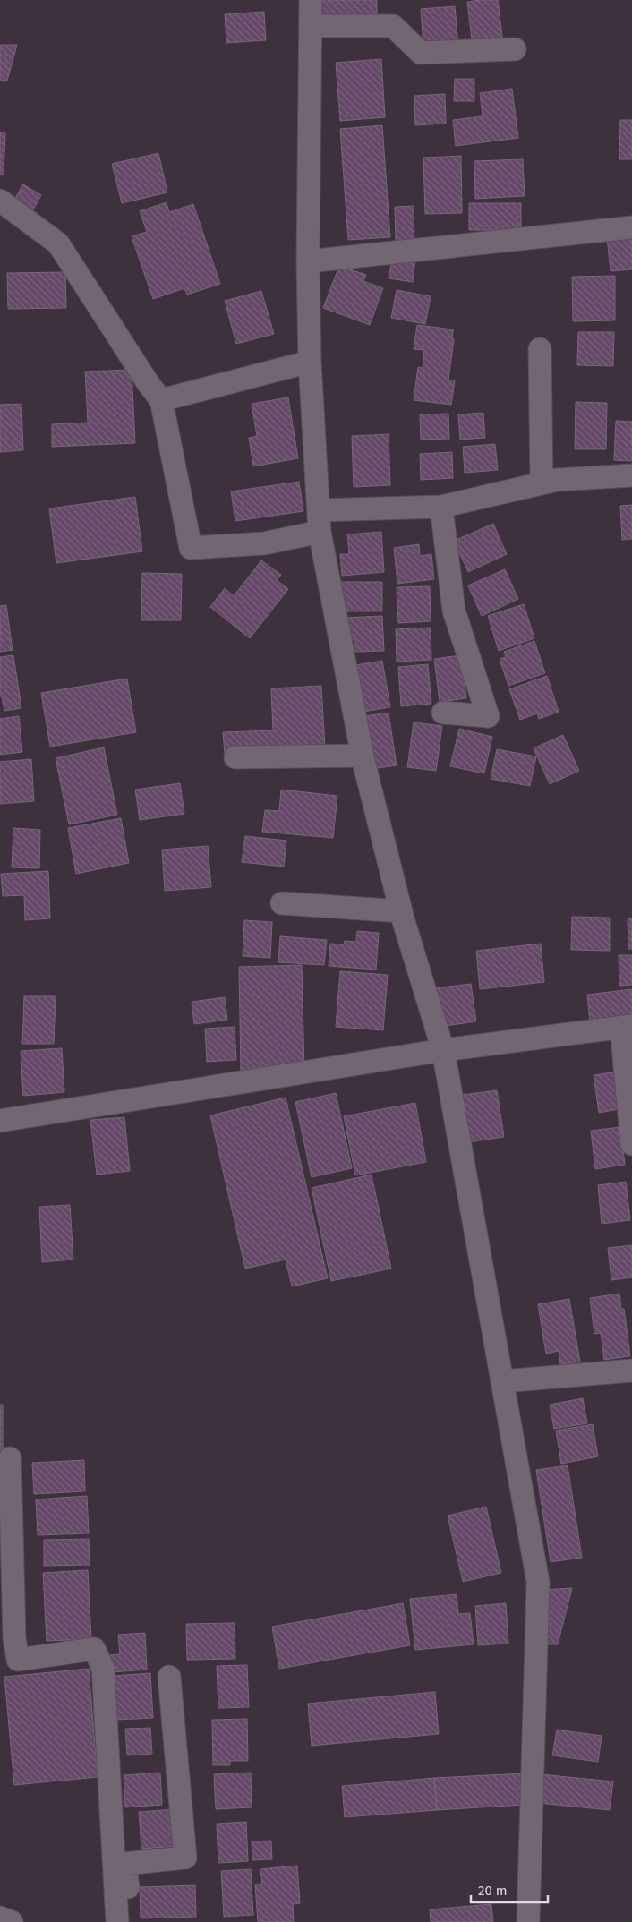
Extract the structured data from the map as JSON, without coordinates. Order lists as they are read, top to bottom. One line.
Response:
{"scale_bar":"20 m"}
